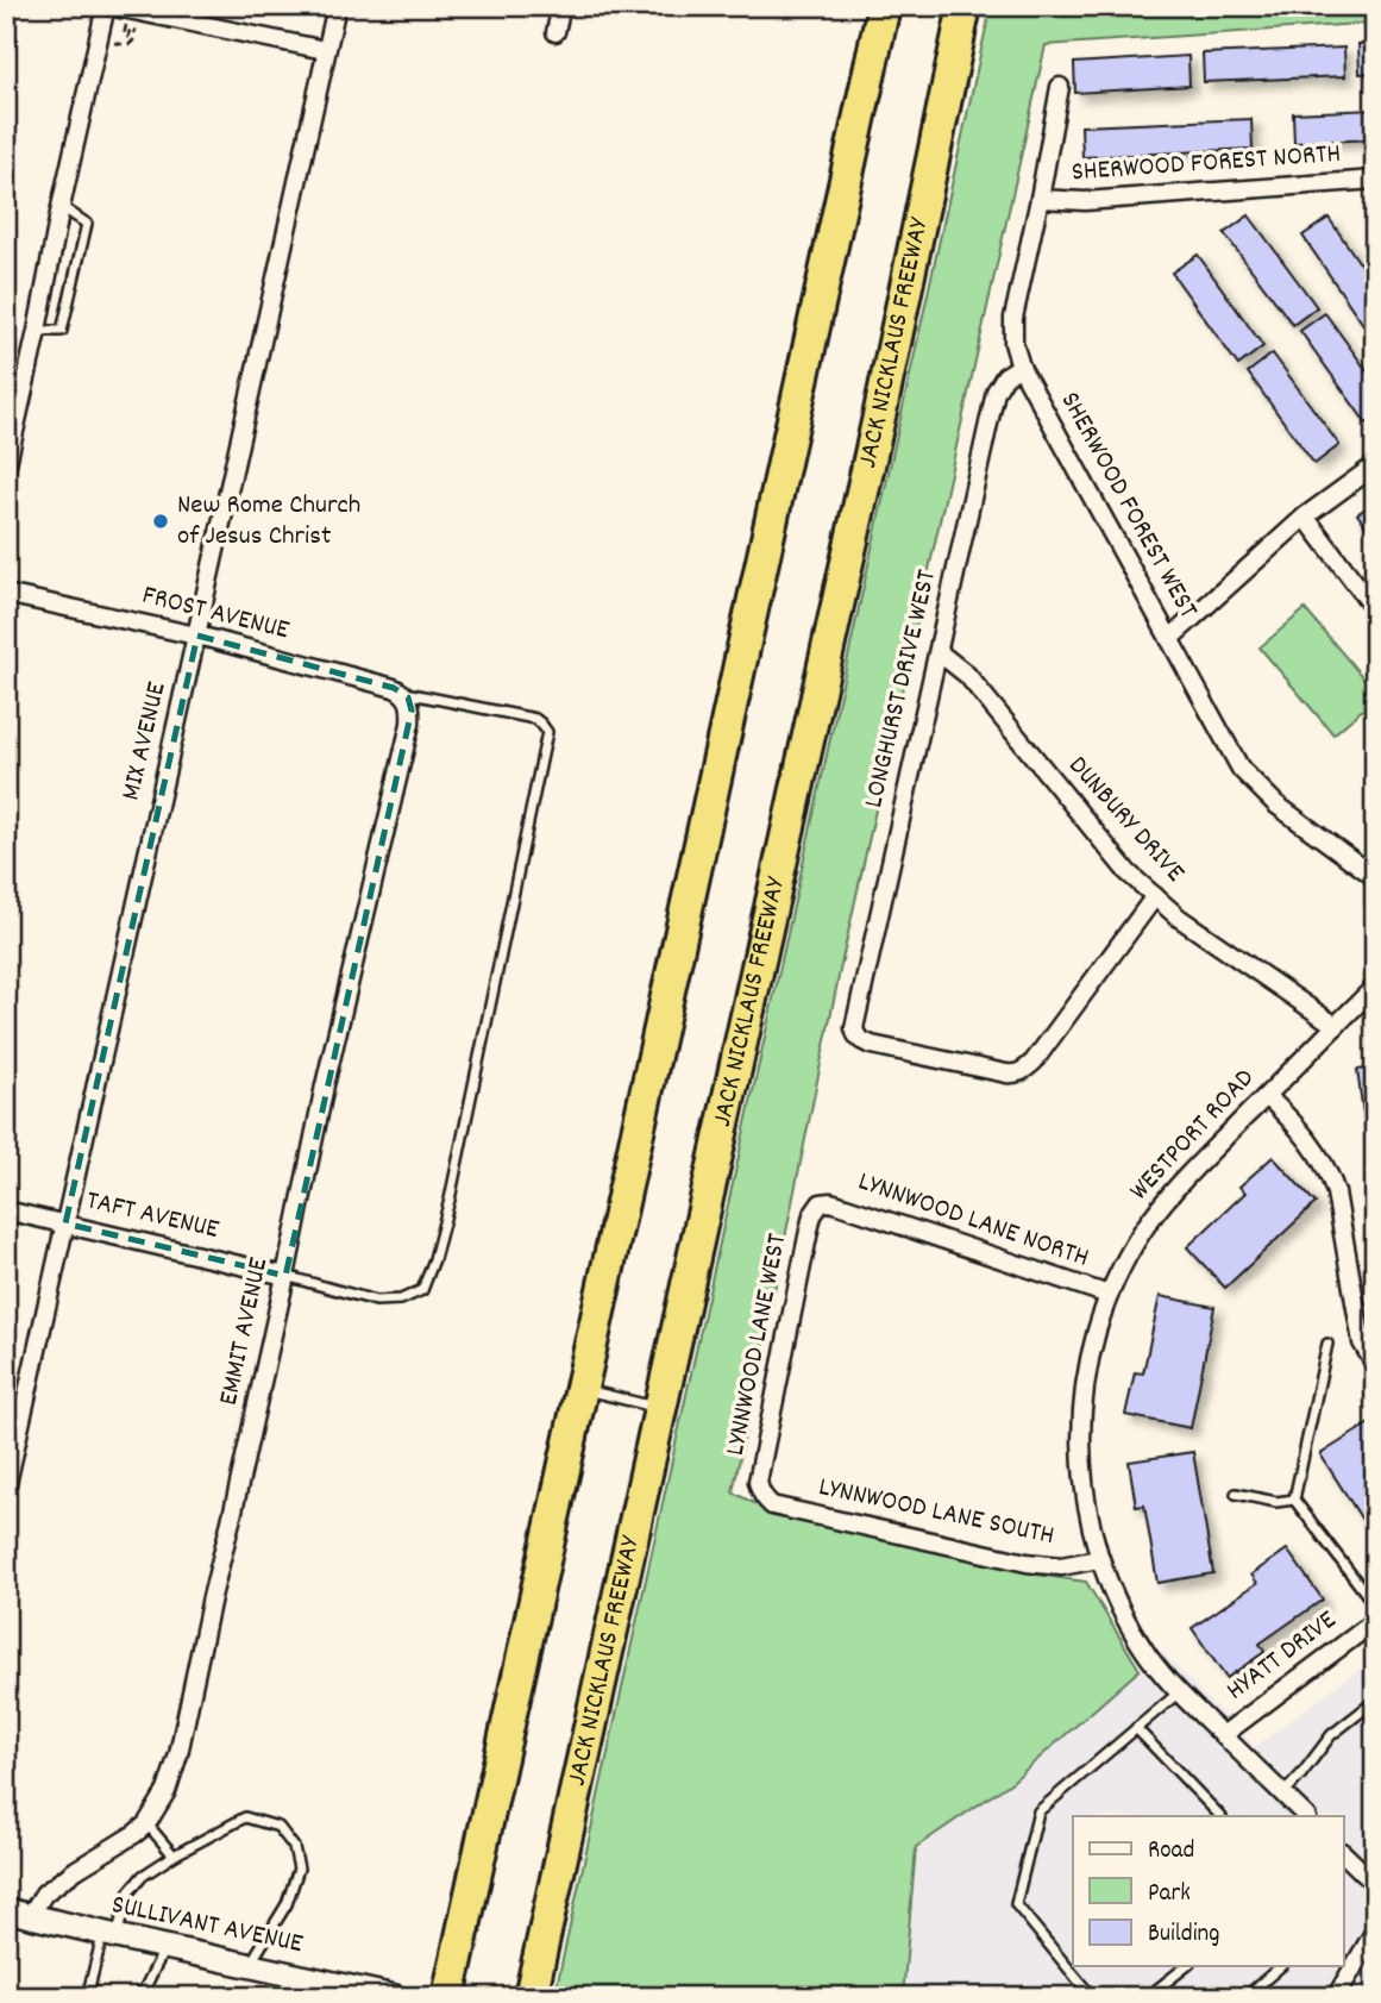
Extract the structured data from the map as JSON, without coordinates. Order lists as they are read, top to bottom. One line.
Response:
{"streets":{"highway":["JACK NICKLAUS FREEWAY"],"street":["SHERWOOD FOREST NORTH","SHERWOOD FOREST WEST","FROST AVENUE","LONGHURST DRIVE WEST","MIX AVENUE","DUNBURY DRIVE","WESTPORT ROAD","TAFT AVENUE","LYNNWOOD LANE NORTH","EMMIT AVENUE","LYNNWOOD LANE WEST","LYNNWOOD LANE SOUTH","HYATT DRIVE","SULLIVANT AVENUE"]},"crossings":[["SHERWOOD FOREST NORTH","SHERWOOD FOREST WEST"],["SHERWOOD FOREST WEST","LONGHURST DRIVE WEST"],["FROST AVENUE","MIX AVENUE"],["FROST AVENUE","EMMIT AVENUE"],["LONGHURST DRIVE WEST","DUNBURY DRIVE"],["MIX AVENUE","TAFT AVENUE"],["DUNBURY DRIVE","WESTPORT ROAD"],["WESTPORT ROAD","LYNNWOOD LANE NORTH"],["WESTPORT ROAD","LYNNWOOD LANE SOUTH"],["WESTPORT ROAD","HYATT DRIVE"],["TAFT AVENUE","EMMIT AVENUE"],["LYNNWOOD LANE NORTH","LYNNWOOD LANE WEST"],["EMMIT AVENUE","SULLIVANT AVENUE"],["LYNNWOOD LANE WEST","LYNNWOOD LANE SOUTH"]],"places":["New Rome Church of Jesus Christ"],"legend":["Road","Park","Building"]}
